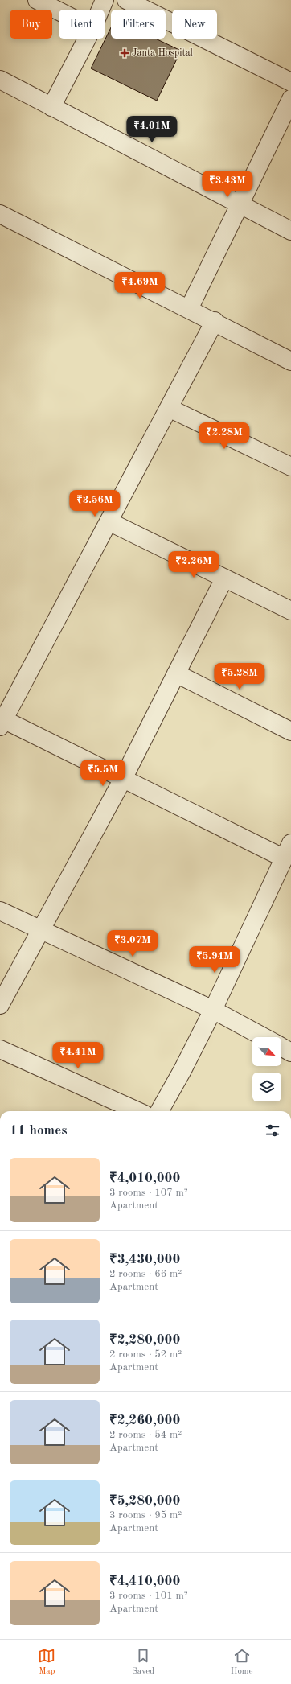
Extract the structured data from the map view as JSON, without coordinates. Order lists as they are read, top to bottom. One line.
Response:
{"places":{"health":["Janta Hospital"]},"north":"bottom right","page":{"chip":["Buy","Rent","Filters","New"],"price":["₹4.01M","₹3.43M","₹4.69M","₹2.28M","₹3.56M","₹2.26M","₹5.28M","₹5.5M","₹3.07M","₹5.94M","₹4.41M"],"heading":"11 homes","list":[{"name":"₹4,010,000","note":"3 rooms · 107 m² · Apartment"},{"name":"₹3,430,000","note":"2 rooms · 66 m² · Apartment"},{"name":"₹2,280,000","note":"2 rooms · 52 m² · Apartment"},{"name":"₹2,260,000","note":"2 rooms · 54 m² · Apartment"},{"name":"₹5,280,000","note":"3 rooms · 95 m² · Apartment"},{"name":"₹4,410,000","note":"3 rooms · 101 m² · Apartment"}],"tabs":["Map","Saved","Home"]}}
